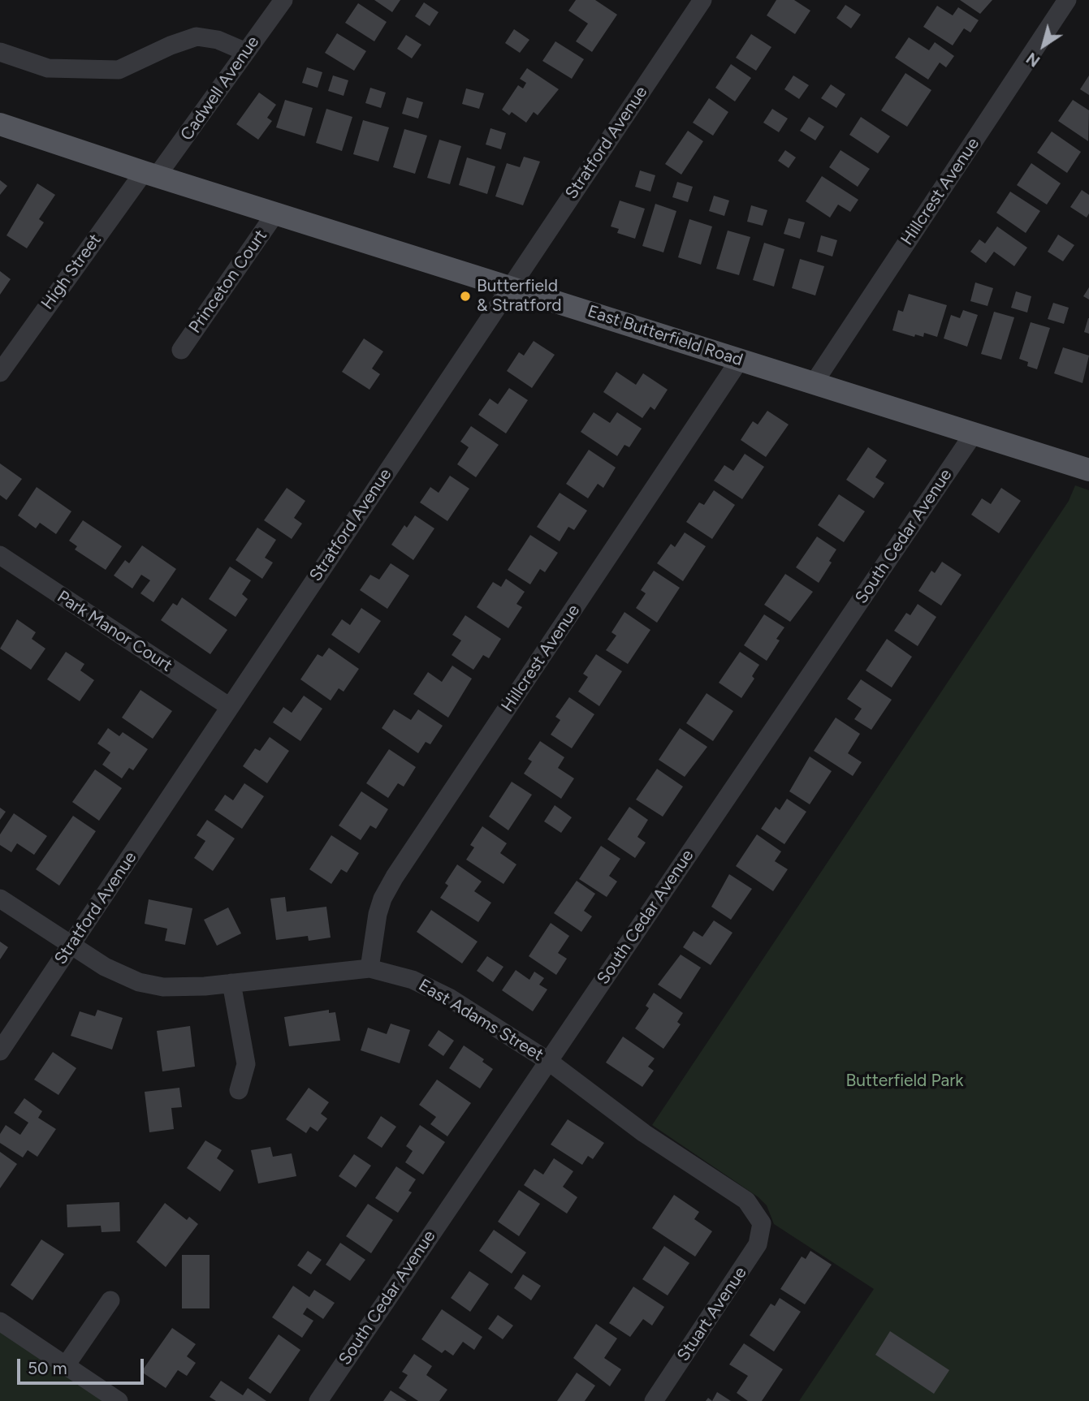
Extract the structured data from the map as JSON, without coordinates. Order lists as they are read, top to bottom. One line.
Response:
{"streets":{"main road":["East Butterfield Road"],"street":["Cadwell Avenue","Stratford Avenue","Hillcrest Avenue","High Street","Princeton Court","South Cedar Avenue","Park Manor Court","East Adams Street","Stuart Avenue"]},"crossings":[["Cadwell Avenue","High Street"],["Cadwell Avenue","East Butterfield Road"],["Stratford Avenue","East Butterfield Road"],["Stratford Avenue","Park Manor Court"],["Stratford Avenue","East Adams Street"],["Hillcrest Avenue","East Butterfield Road"],["Hillcrest Avenue","East Adams Street"],["High Street","East Butterfield Road"],["Princeton Court","East Butterfield Road"],["East Butterfield Road","South Cedar Avenue"],["South Cedar Avenue","East Adams Street"],["East Adams Street","Stuart Avenue"]],"parks":["Butterfield Park"],"places":["Butterfield & Stratford"],"scale_bar":"50 m","north":"bottom left"}
